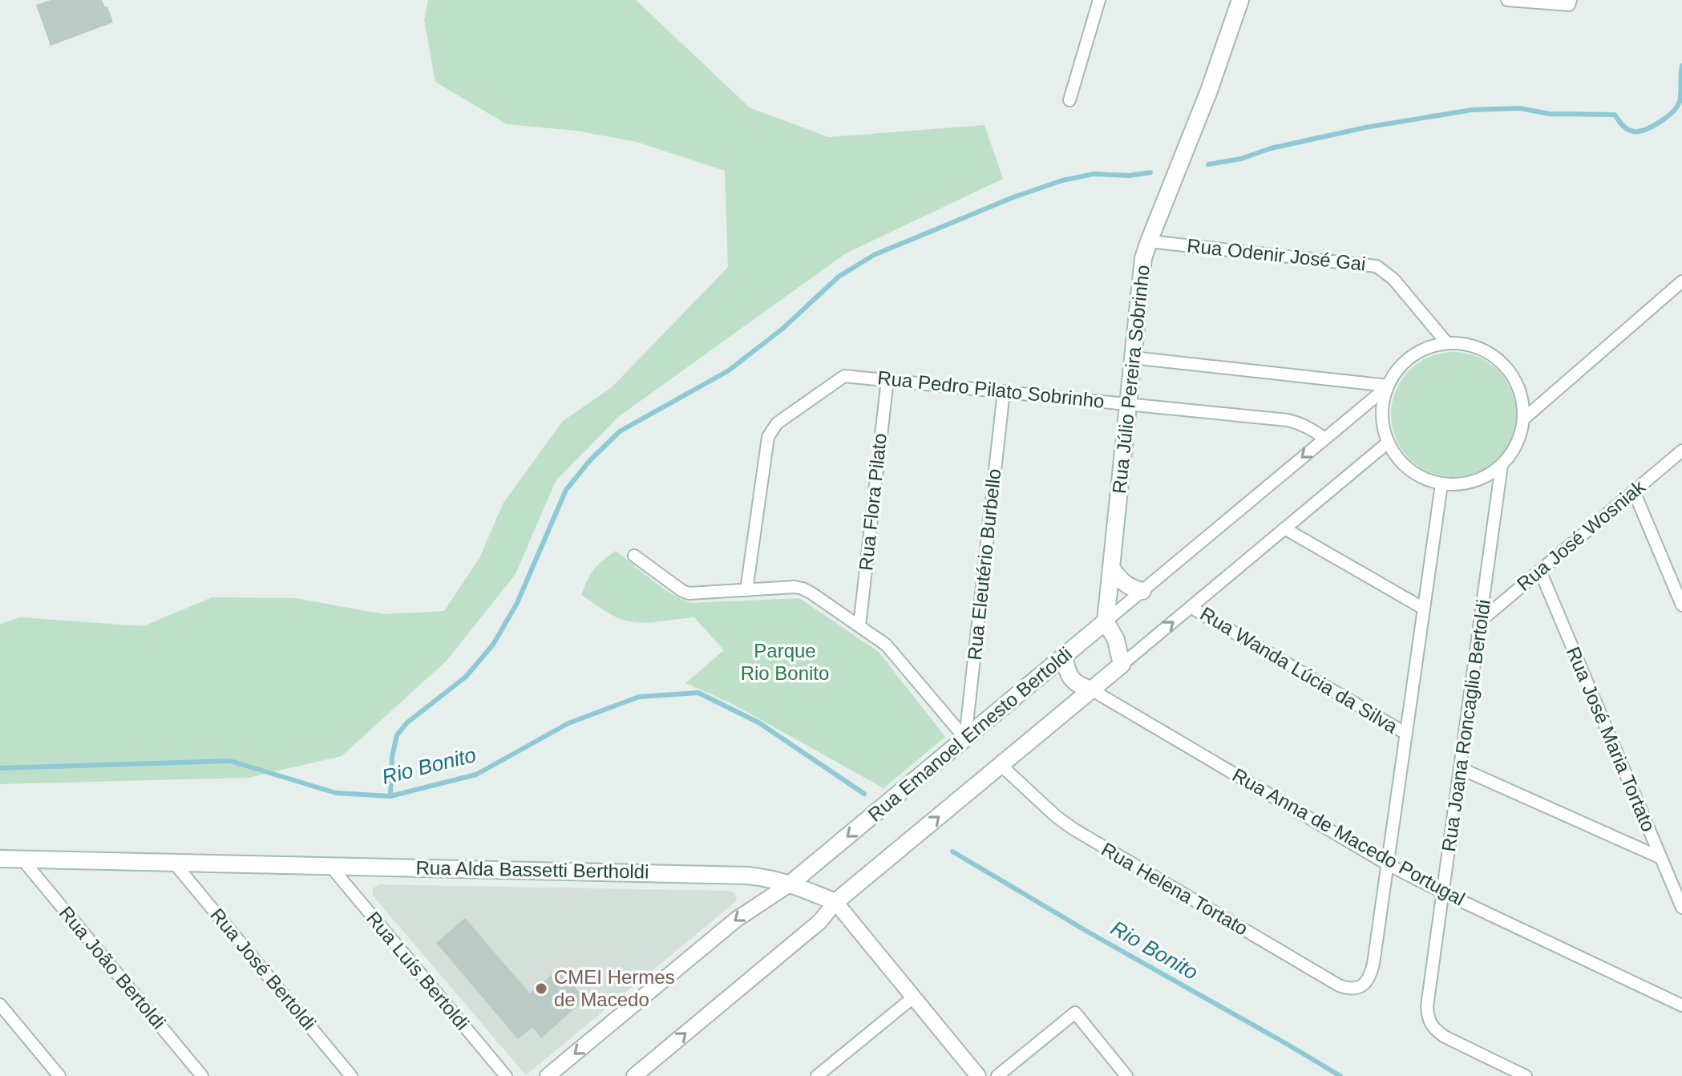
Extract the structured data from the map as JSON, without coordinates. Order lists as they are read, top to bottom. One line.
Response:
{"streets":{"main road":["Rua Júlio Pereira Sobrinho","Rua Emanoel Ernesto Bertoldi","Rua Alda Bassetti Bertholdi"],"street":["Rua Odenir José Gai","Rua Pedro Pilato Sobrinho","Rua Flora Pilato","Rua José Wosniak","Rua Eleutério Burbello","Rua Wanda Lúcia da Silva","Rua Joana Roncaglio Bertoldi","Rua José Maria Tortato","Rua Anna de Macedo Portugal","Rua Helena Tortato","Rua João Bertoldi","Rua José Bertoldi","Rua Luís Bertoldi"]},"crossings":[["Rua Odenir José Gai","Rua Júlio Pereira Sobrinho"],["Rua Odenir José Gai","Rua Joana Roncaglio Bertoldi"],["Rua Odenir José Gai","Rua Emanoel Ernesto Bertoldi"],["Rua Júlio Pereira Sobrinho","Rua Pedro Pilato Sobrinho"],["Rua Júlio Pereira Sobrinho","Rua Emanoel Ernesto Bertoldi"],["Rua Pedro Pilato Sobrinho","Rua Flora Pilato"],["Rua Pedro Pilato Sobrinho","Rua Eleutério Burbello"],["Rua Pedro Pilato Sobrinho","Rua Emanoel Ernesto Bertoldi"],["Rua José Wosniak","Rua Joana Roncaglio Bertoldi"],["Rua José Wosniak","Rua José Maria Tortato"],["Rua Eleutério Burbello","Rua Emanoel Ernesto Bertoldi"],["Rua Joana Roncaglio Bertoldi","Rua Emanoel Ernesto Bertoldi"],["Rua Joana Roncaglio Bertoldi","Rua Anna de Macedo Portugal"],["Rua Emanoel Ernesto Bertoldi","Rua Alda Bassetti Bertholdi"],["Rua Anna de Macedo Portugal","Rua Helena Tortato"],["Rua Alda Bassetti Bertholdi","Rua João Bertoldi"],["Rua Alda Bassetti Bertholdi","Rua José Bertoldi"],["Rua Alda Bassetti Bertholdi","Rua Luís Bertoldi"]],"water":["Rio Bonito"],"parks":["Parque Rio Bonito"],"places":["CMEI Hermes de Macedo"]}
